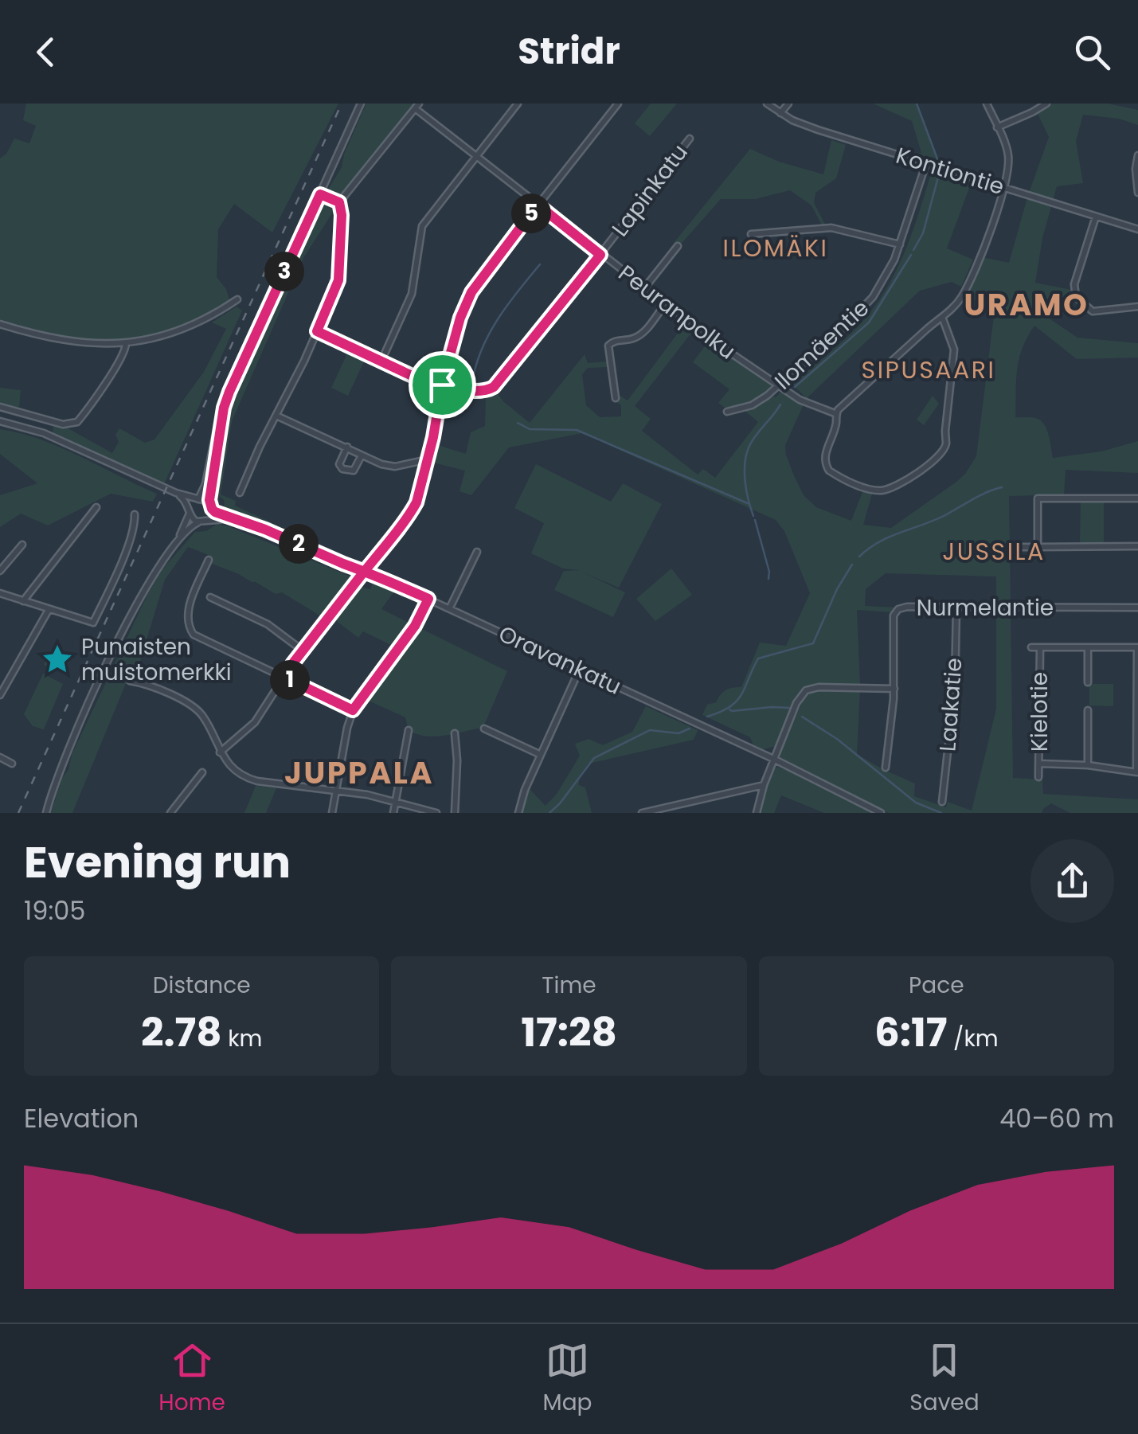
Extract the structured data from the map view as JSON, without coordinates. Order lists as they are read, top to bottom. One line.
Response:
{"streets":{"street":["Kontiontie","Lapinkatu","Peuranpolku","Ilomäentie","Nurmelantie","Oravankatu","Laakatie","Kielotie"]},"crossings":[["Kontiontie","Ilomäentie"],["Lapinkatu","Peuranpolku"],["Peuranpolku","Ilomäentie"],["Nurmelantie","Laakatie"]],"districts":["ILOMÄKI","URAMO","SIPUSAARI","JUSSILA","JUPPALA"],"places":{"place":["Punaisten muistomerkki"]},"page":{"header":"Stridr","pins":["5","3","2","1"],"heading":["Evening run","19:05"],"stats":[["Distance","2.78 km"],["Time","17:28"],["Pace","6:17 /km"]],"chart":["Elevation","40–60 m"],"tabs":["Home","Map","Saved"]}}
